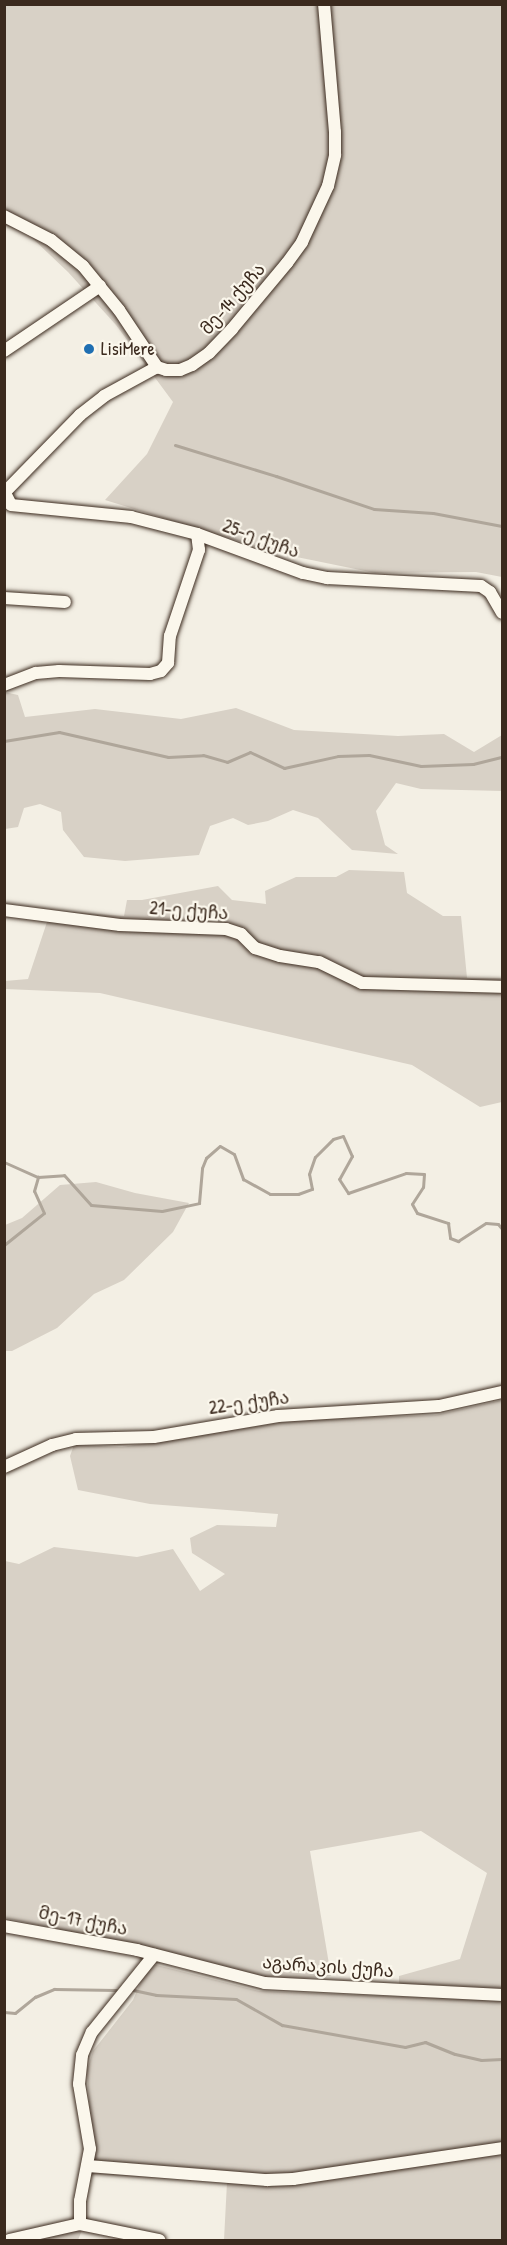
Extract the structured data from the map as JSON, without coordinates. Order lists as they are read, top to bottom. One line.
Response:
{"streets":{"street":["მე-14 ქუჩა","25-ე ქუჩა","21-ე ქუჩა","22-ე ქუჩა","მე-17 ქუჩა","აგარაკის ქუჩა"]},"crossings":[["მე-17 ქუჩა","აგარაკის ქუჩა"]],"places":["LisiMere"]}
